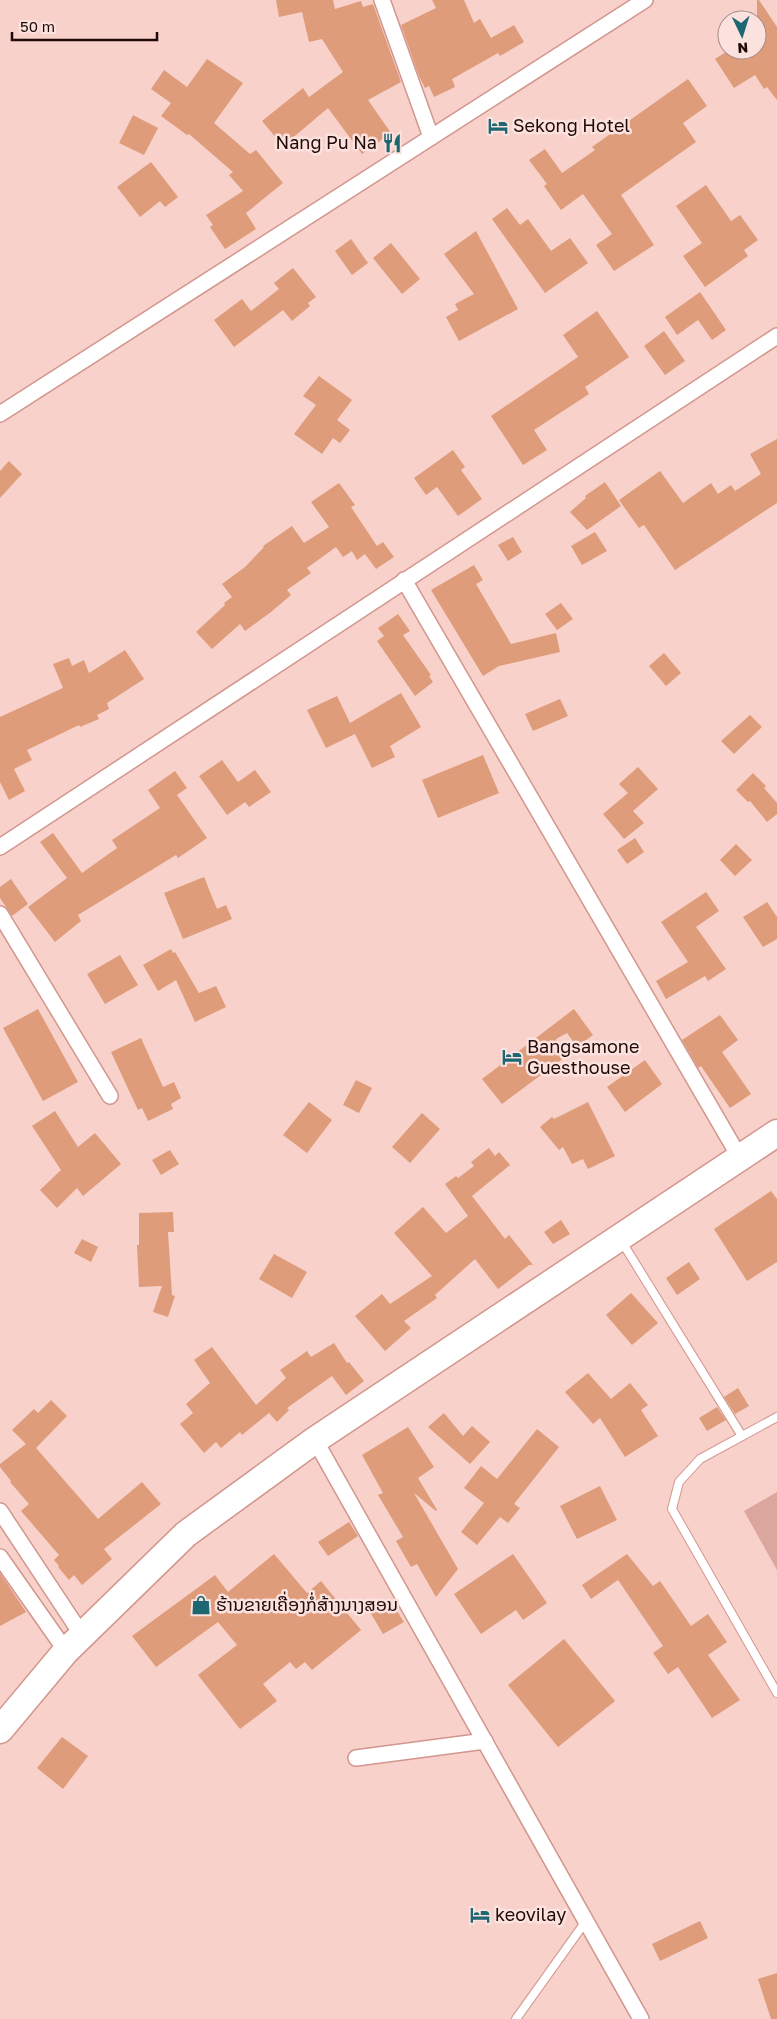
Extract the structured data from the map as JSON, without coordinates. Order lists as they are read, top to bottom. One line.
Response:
{"places":{"hotel":["Sekong Hotel","Bangsamone Guesthouse","keovilay"],"restaurant":["Nang Pu Na"],"shop":["ຮ້ານຂາຍເຄື່ອງກໍ່ສ້າງນາງສອນ"]},"scale_bar":"50 m","north":"bottom"}
